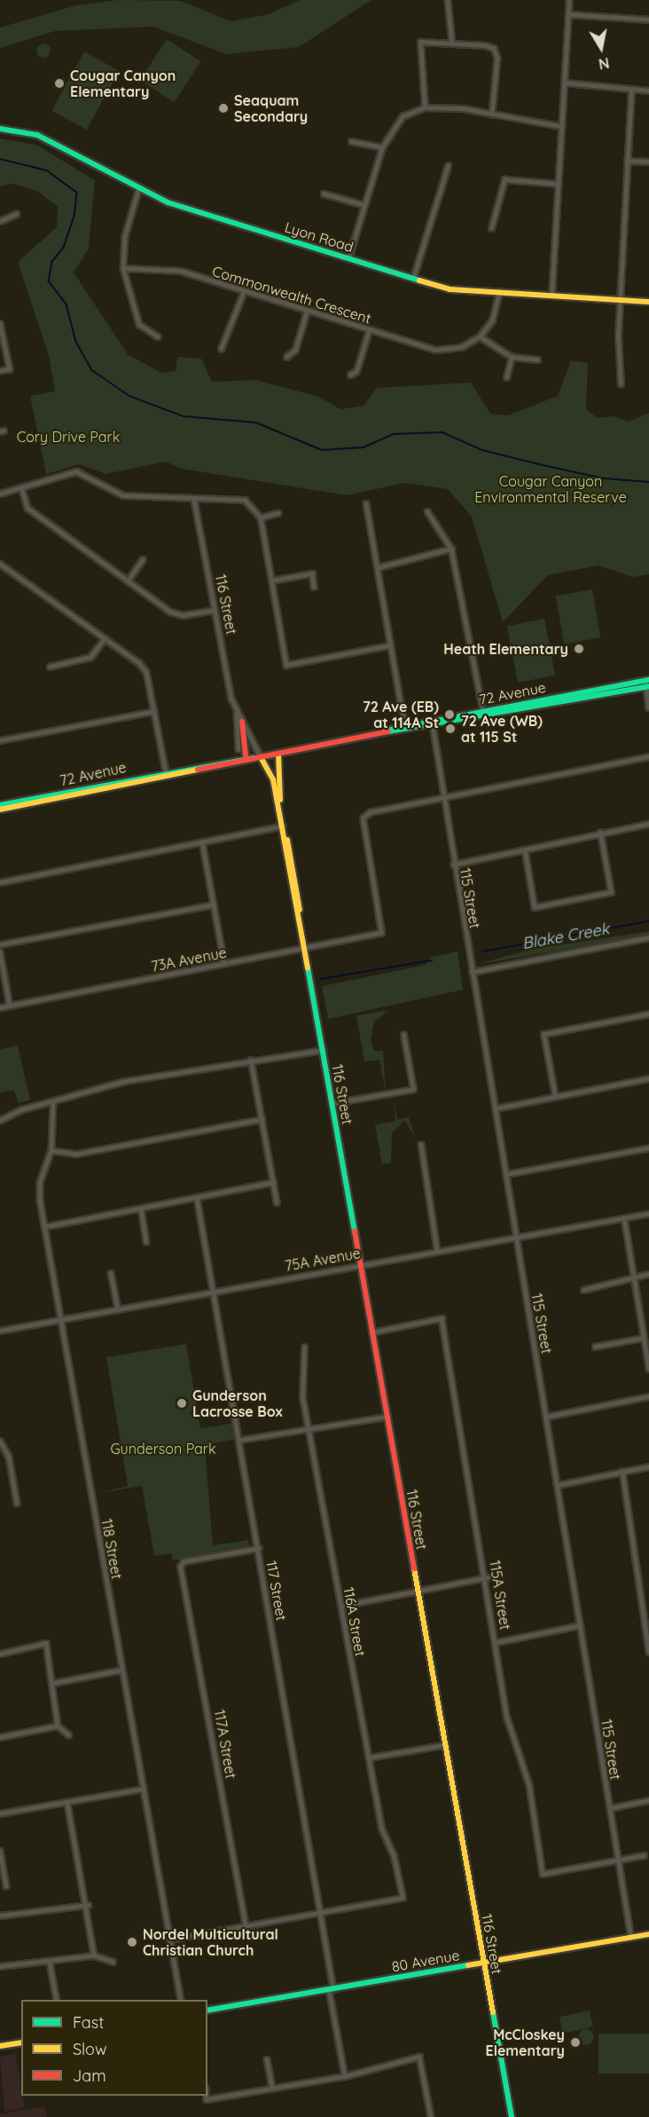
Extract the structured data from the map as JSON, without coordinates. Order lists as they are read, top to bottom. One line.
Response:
{"streets":{"street":["Lyon Road","Commonwealth Crescent","116 Street","72 Avenue","115 Street","73A Avenue","75A Avenue","118 Street","117 Street","115A Street","116A Street","117A Street","80 Avenue"]},"crossings":[["116 Street","72 Avenue"],["116 Street","73A Avenue"],["116 Street","75A Avenue"],["116 Street","115A Street"],["116 Street","80 Avenue"],["72 Avenue","115 Street"],["115 Street","73A Avenue"],["115 Street","75A Avenue"],["115 Street","115A Street"],["115 Street","80 Avenue"],["75A Avenue","118 Street"],["75A Avenue","117 Street"],["117 Street","116A Street"],["117 Street","117A Street"],["117 Street","80 Avenue"]],"water":["Blake Creek"],"parks":["Cory Drive Park","Cougar Canyon Environmental Reserve","Gunderson Park"],"places":["Cougar Canyon Elementary","Seaquam Secondary","Heath Elementary","72 Ave (EB) at 114A St","72 Ave (WB) at 115 St","Gunderson Lacrosse Box","Nordel Multicultural Christian Church","McCloskey Elementary"],"legend":["Fast","Slow","Jam"],"north":"bottom"}
